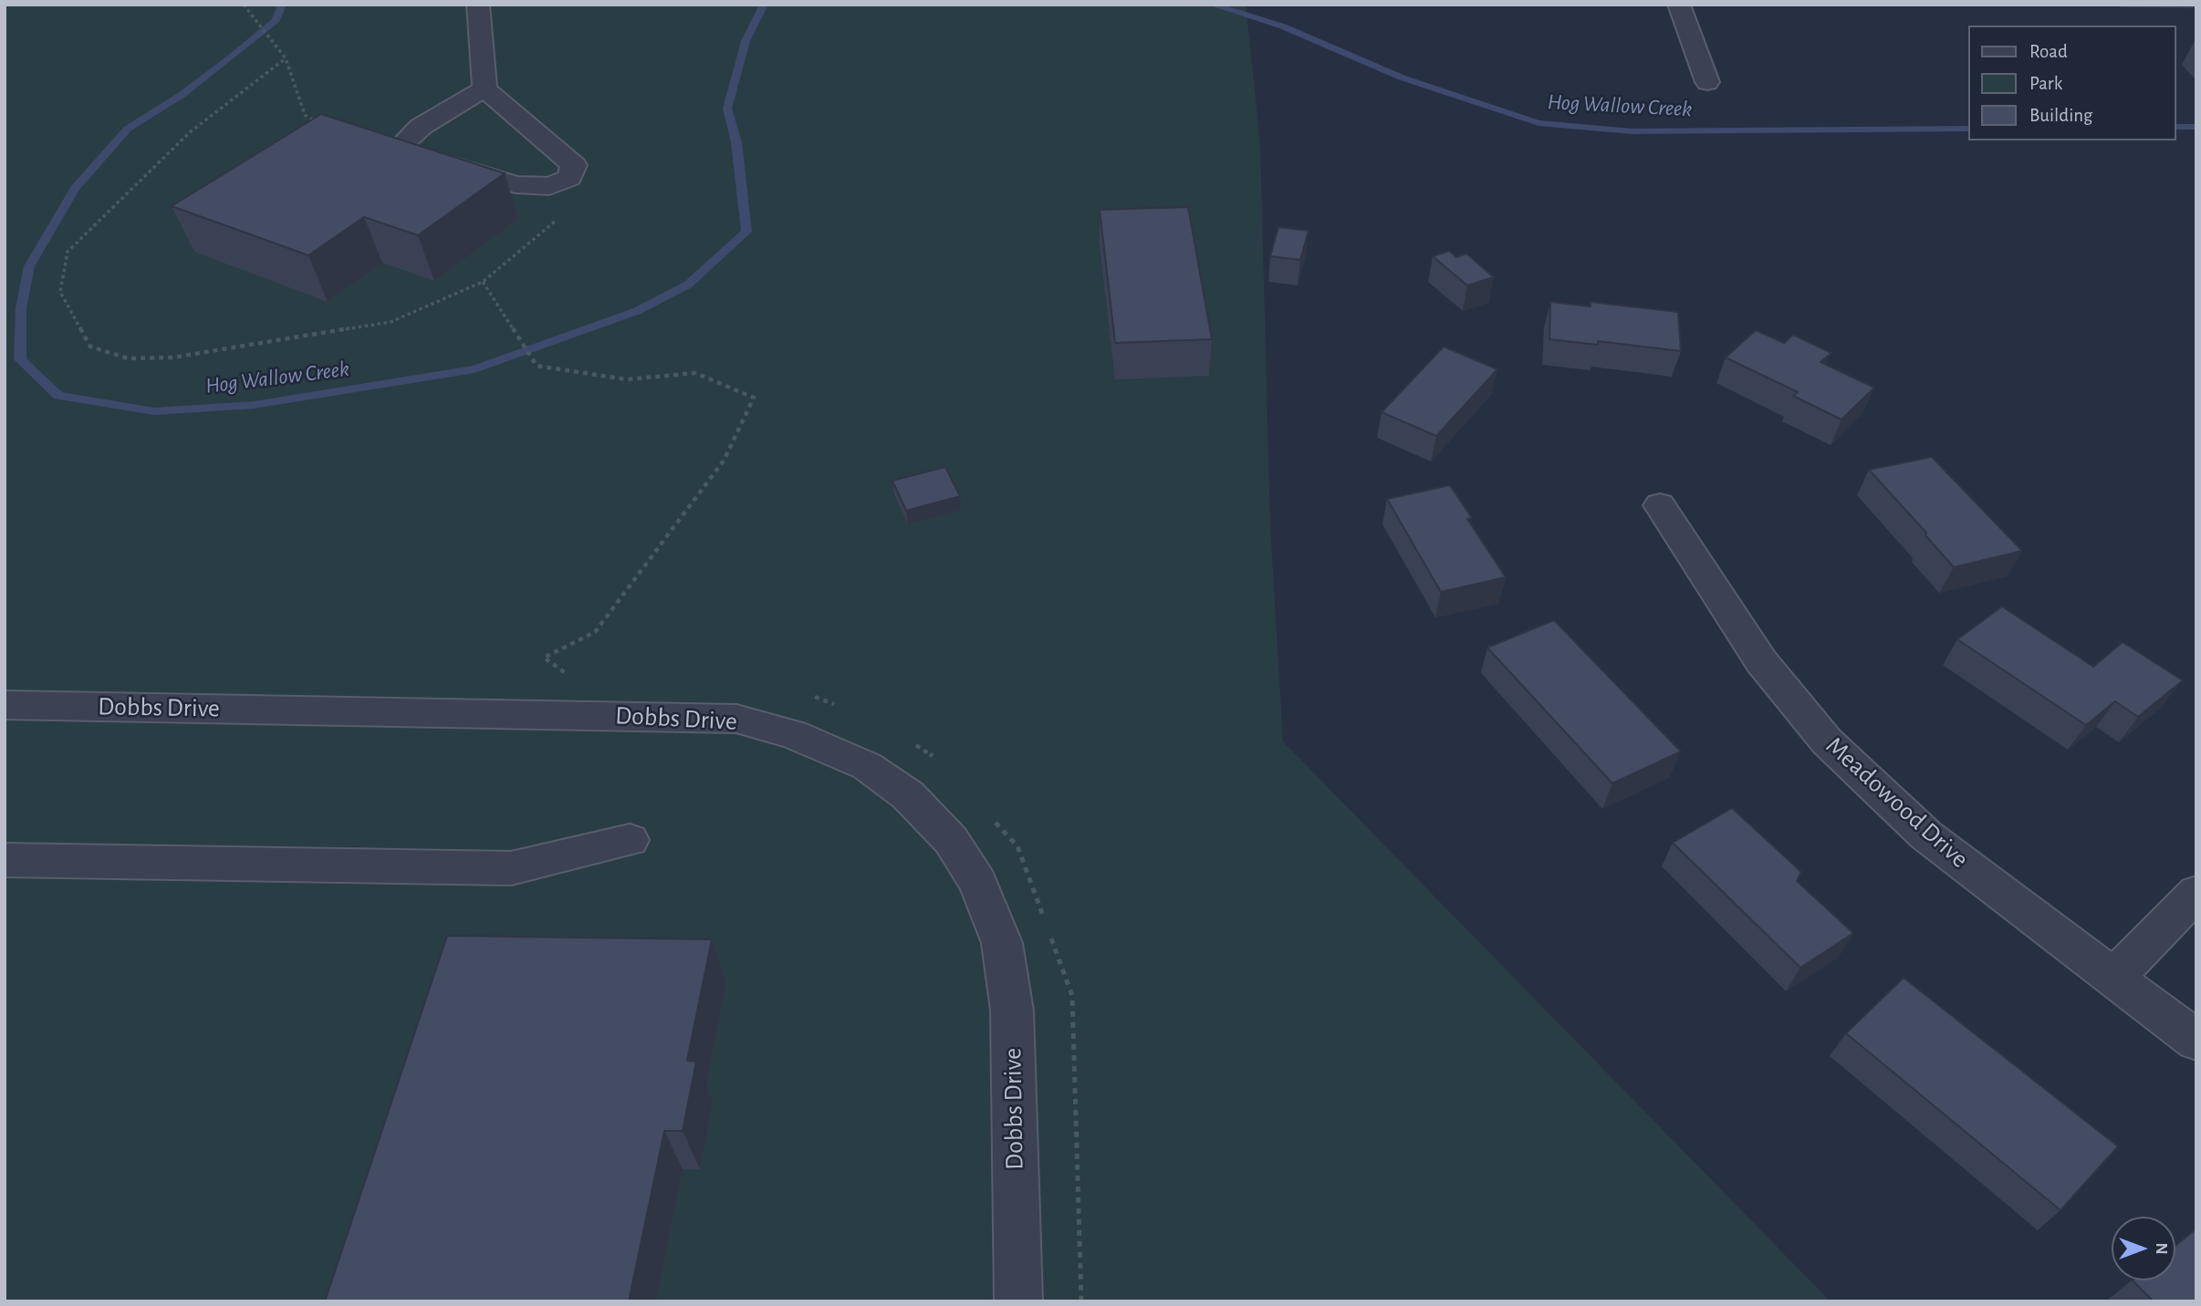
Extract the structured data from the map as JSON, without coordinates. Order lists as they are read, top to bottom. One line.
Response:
{"streets":{"street":["Dobbs Drive","Meadowood Drive"]},"water":["Hog Wallow Creek"],"legend":["Road","Park","Building"],"north":"right"}
